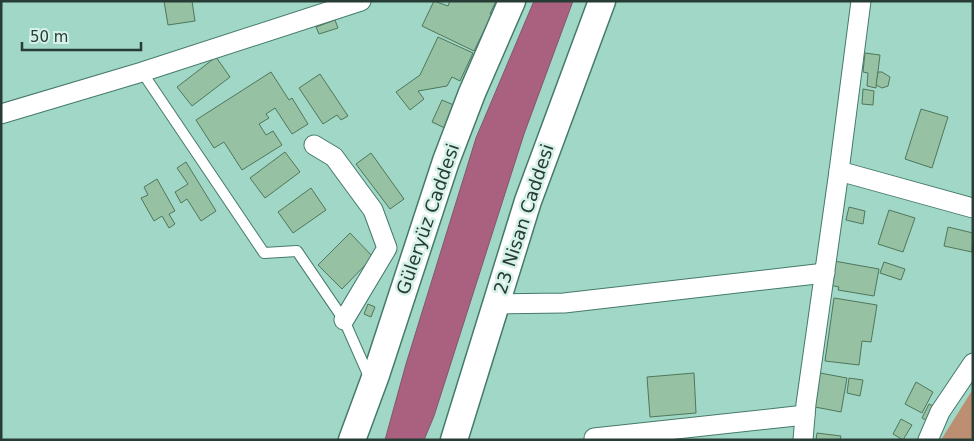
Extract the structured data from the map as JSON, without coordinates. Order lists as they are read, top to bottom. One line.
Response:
{"streets":{"street":["Güleryüz Caddesi","23 Nisan Caddesi"]},"scale_bar":"50 m"}
